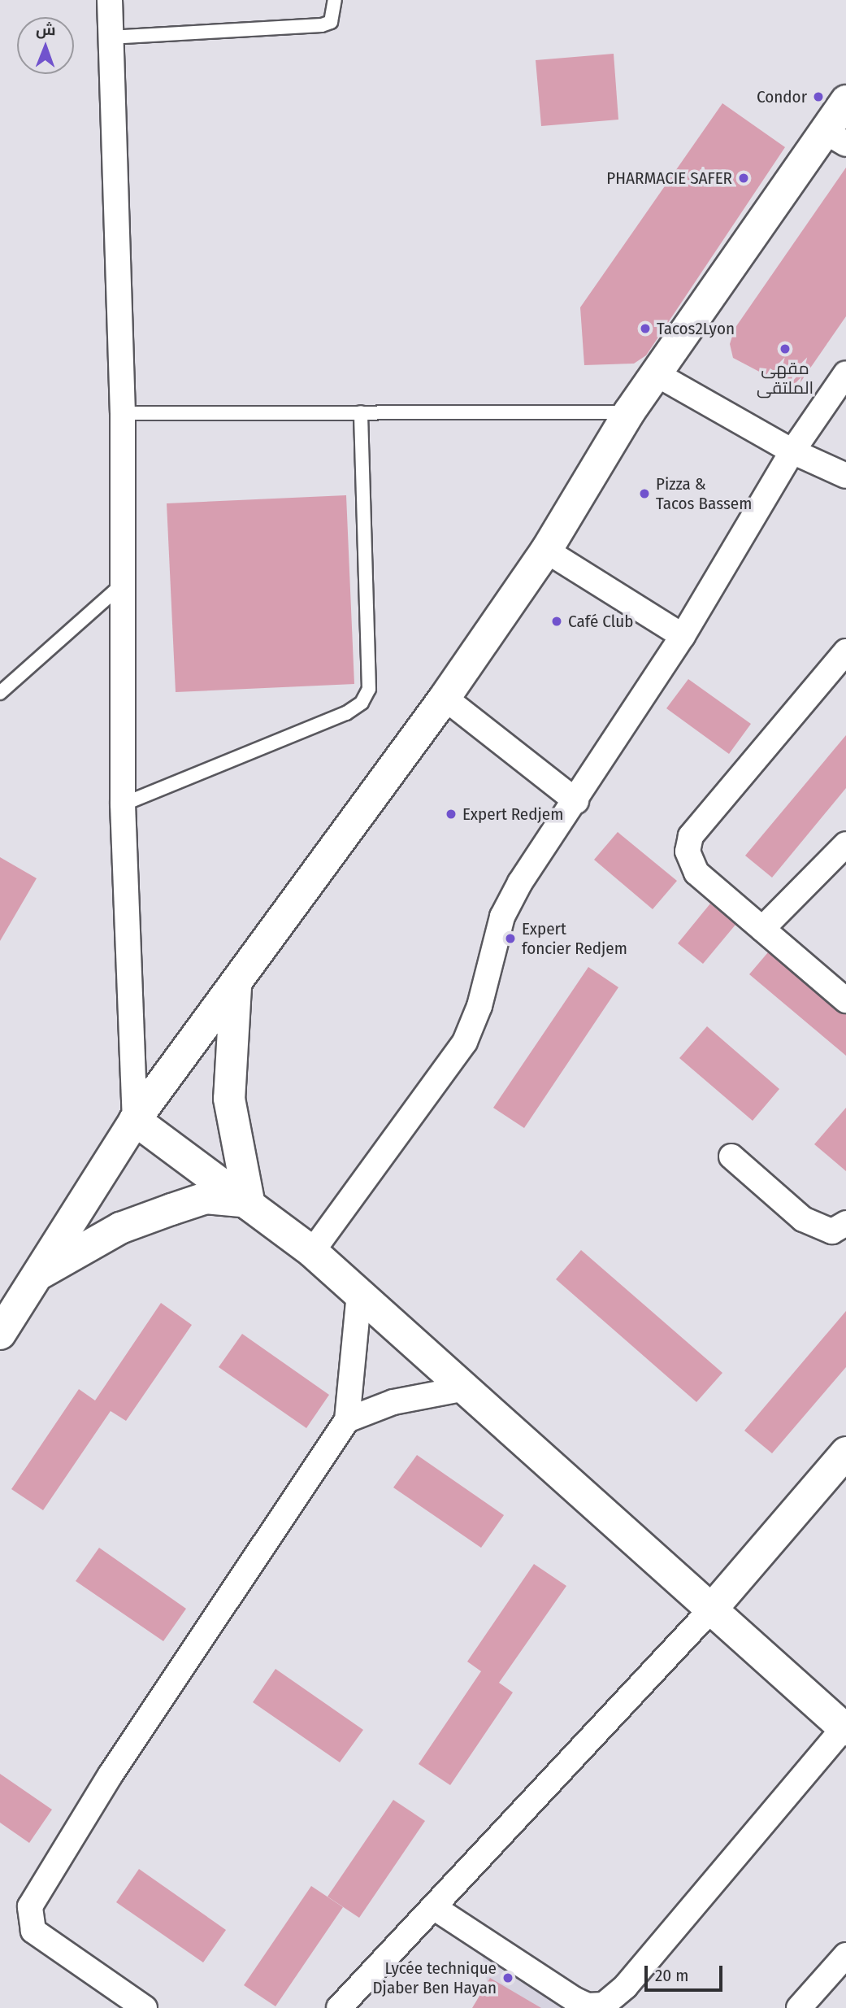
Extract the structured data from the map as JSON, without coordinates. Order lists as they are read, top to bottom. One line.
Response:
{"places":["Condor","PHARMACIE SAFER","Tacos2Lyon","مقهى الملتقى","Pizza & Tacos Bassem","Café Club","Expert Redjem","Expert foncier Redjem","Lycée technique Djaber Ben Hayan"],"scale_bar":"20 m","north":"top"}
